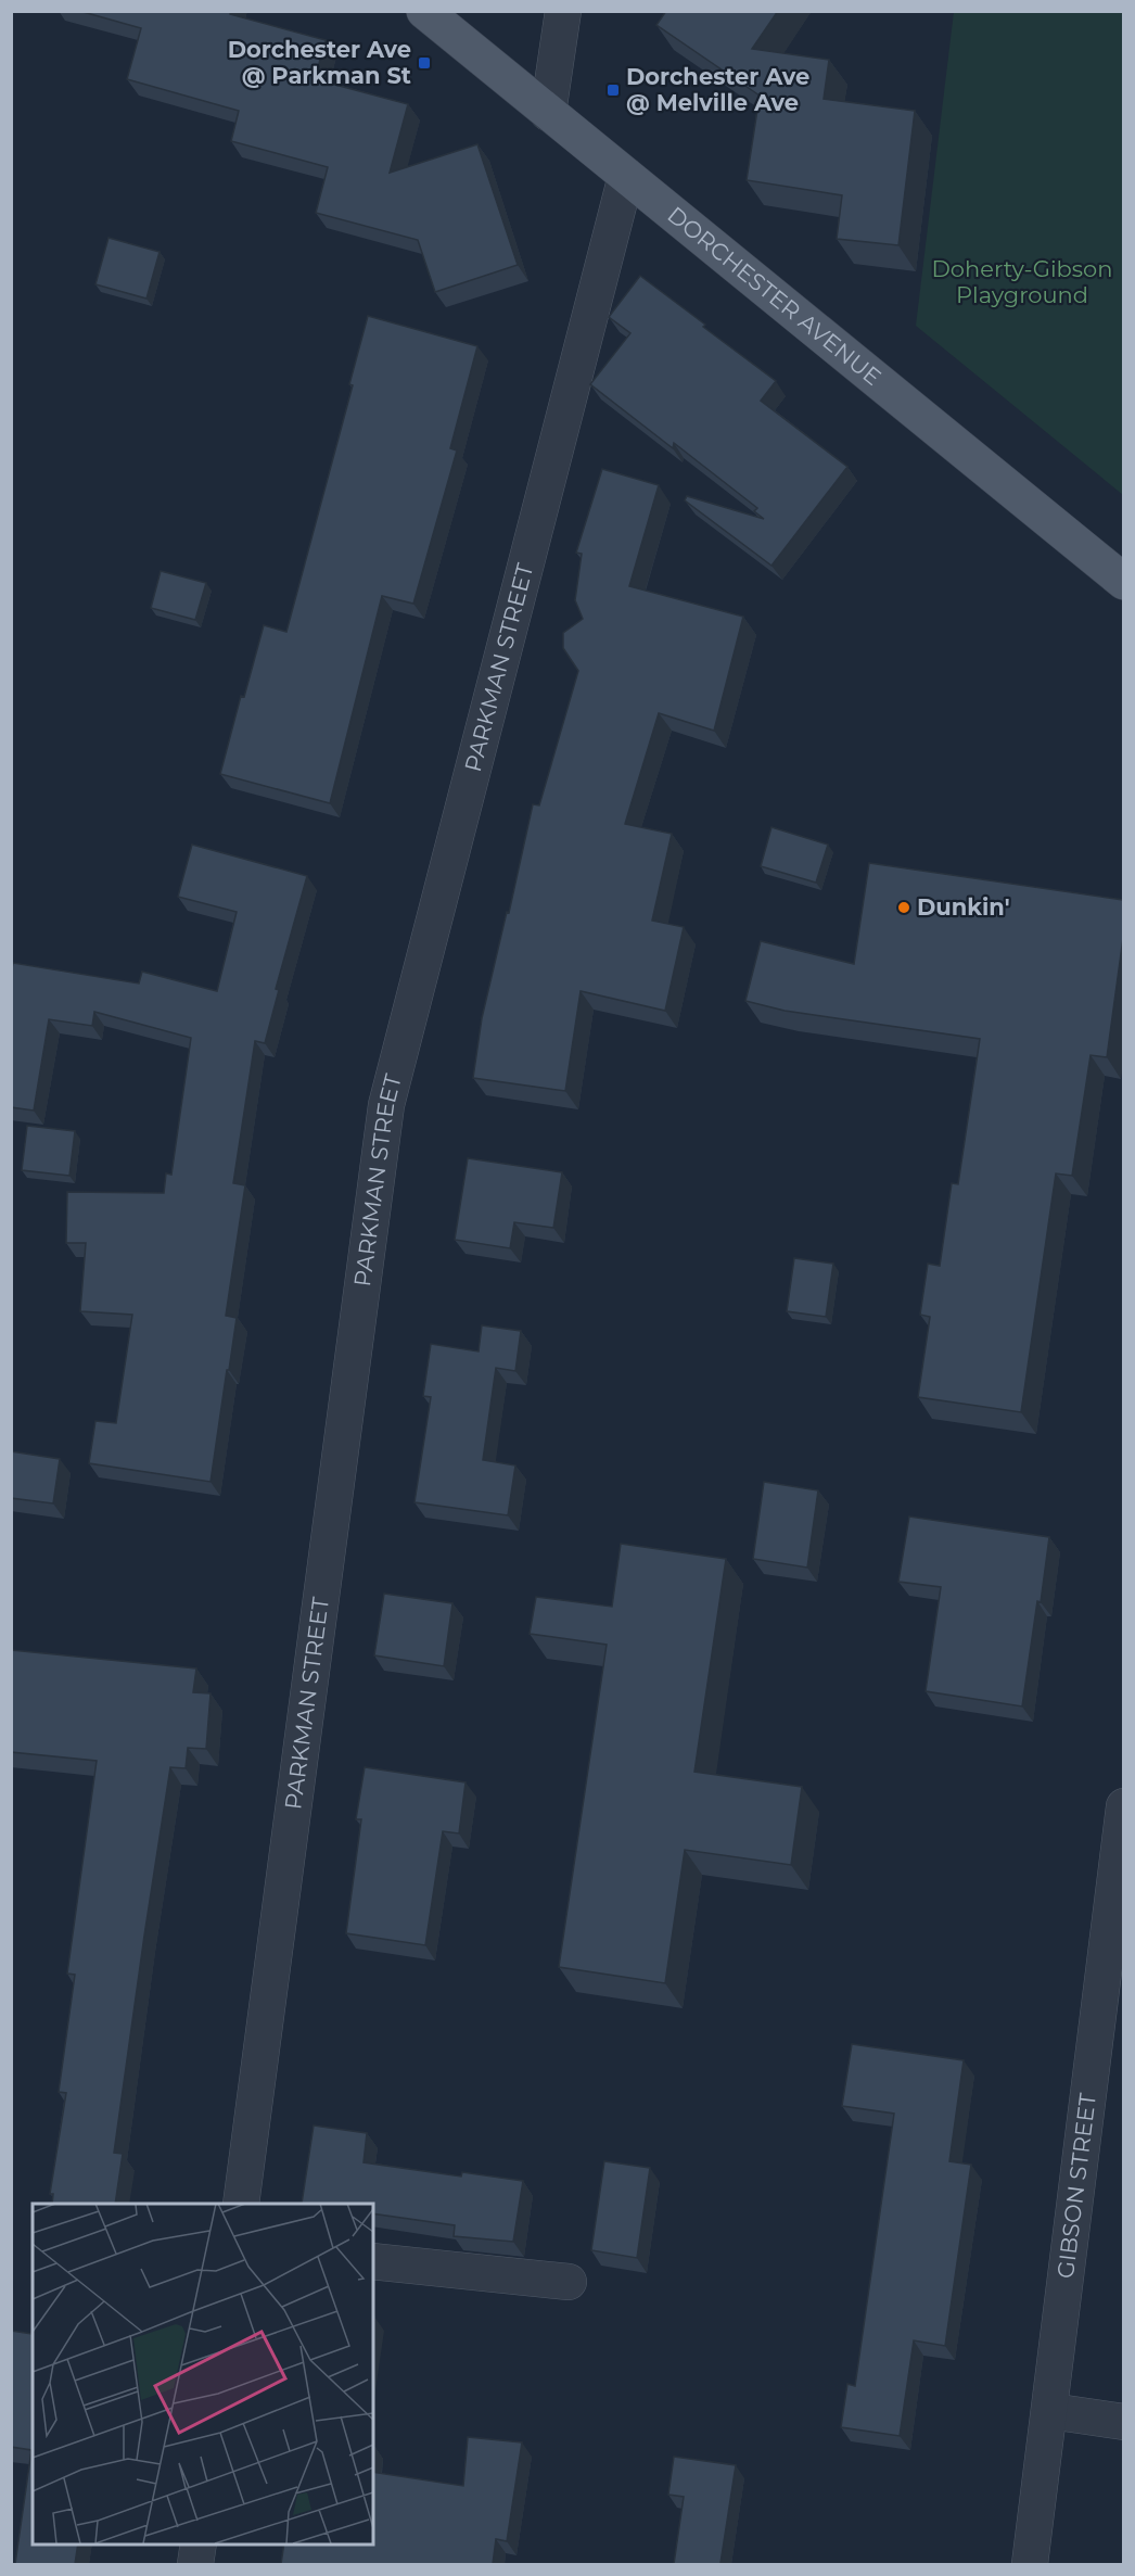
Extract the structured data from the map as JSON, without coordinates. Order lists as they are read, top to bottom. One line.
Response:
{"streets":{"main road":["DORCHESTER AVENUE"],"street":["PARKMAN STREET","GIBSON STREET"]},"crossings":[["DORCHESTER AVENUE","PARKMAN STREET"]],"parks":["Doherty-Gibson Playground"],"places":{"transit":["Dorchester Ave @ Parkman St","Dorchester Ave @ Melville Ave"],"other":["Dunkin'"]}}
